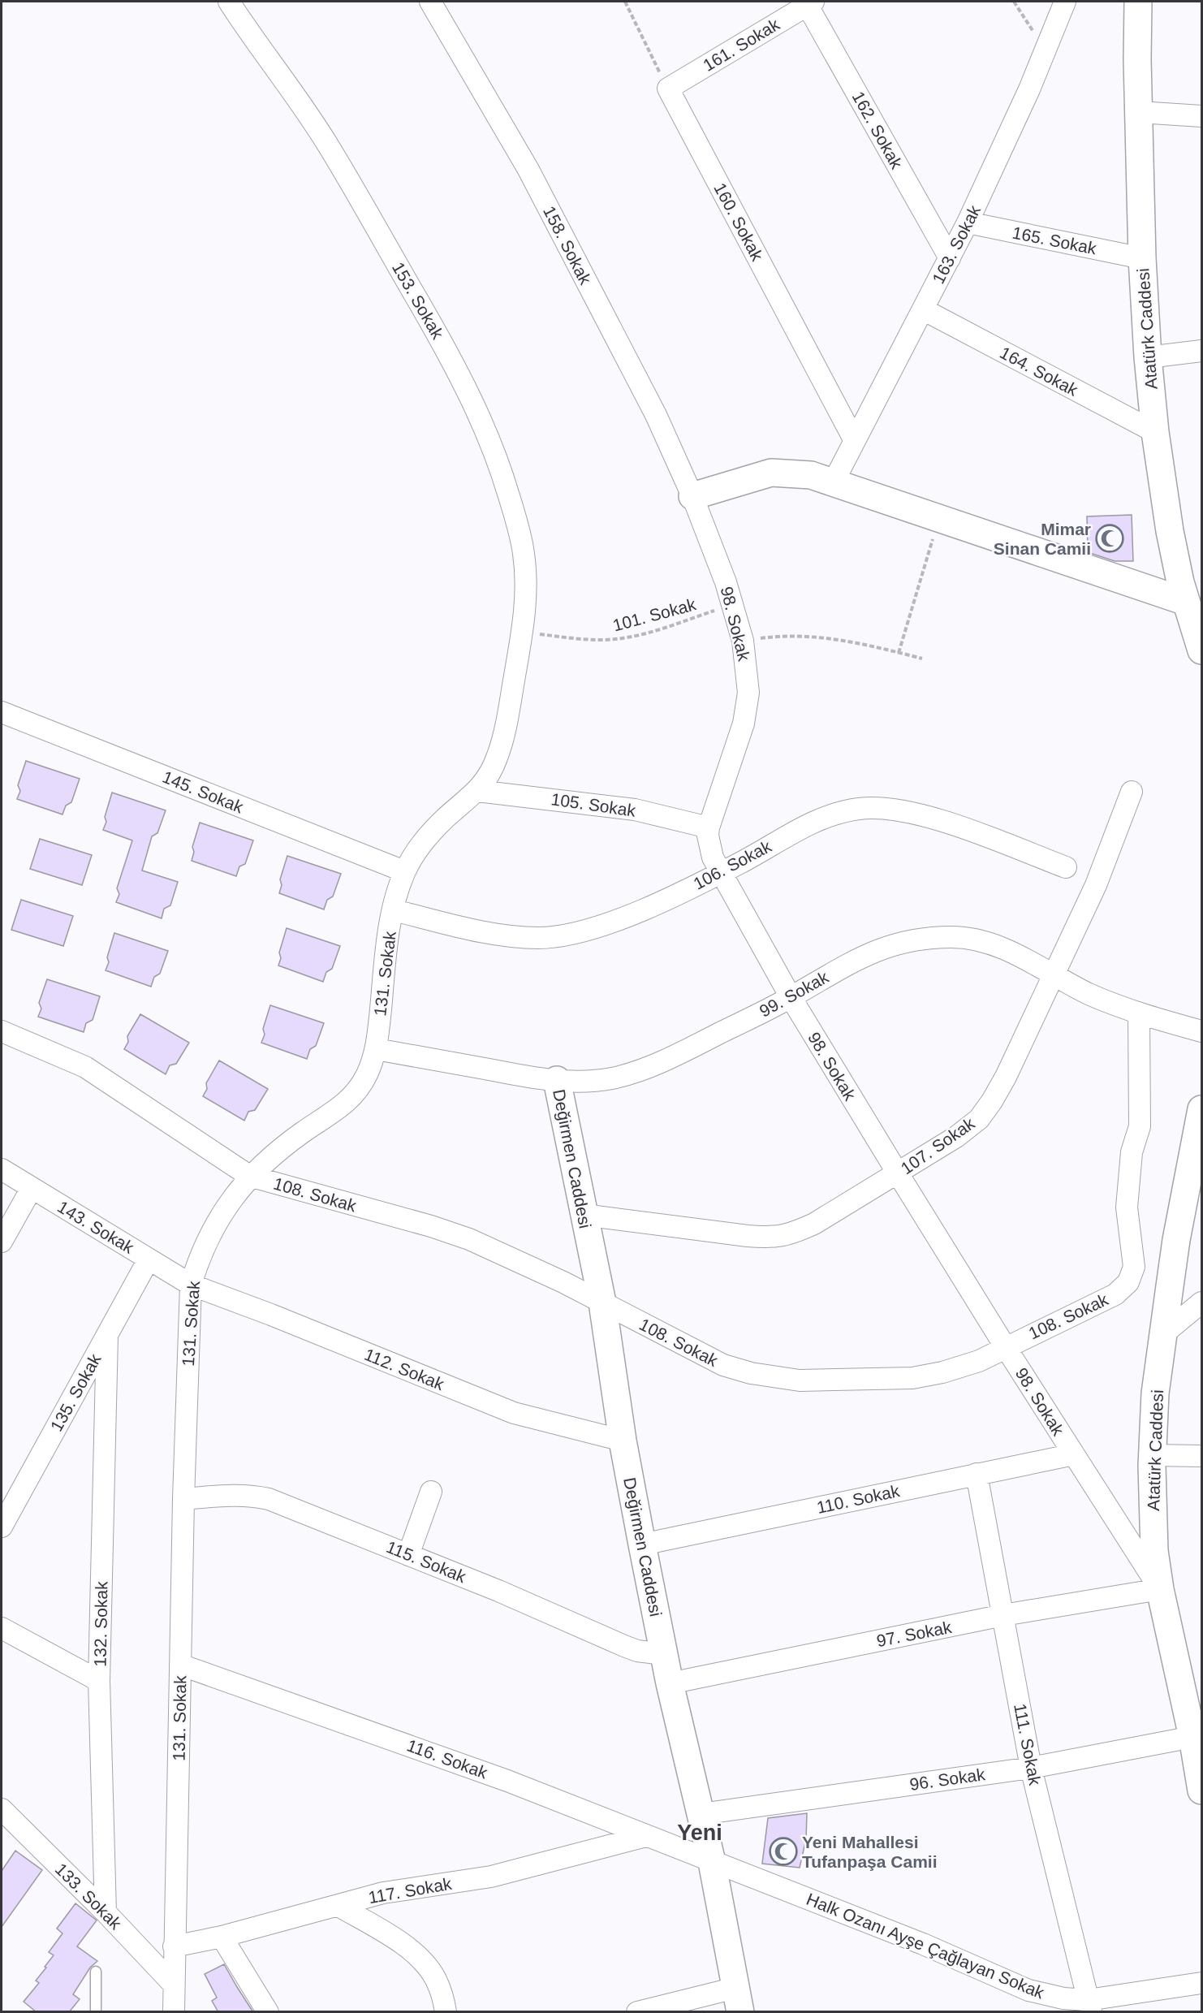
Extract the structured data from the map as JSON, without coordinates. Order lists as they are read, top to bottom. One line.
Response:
{"streets":{"street":["161. Sokak","162. Sokak","160. Sokak","165. Sokak","163. Sokak","158. Sokak","153. Sokak","Atatürk Caddesi","164. Sokak","98. Sokak","145. Sokak","105. Sokak","106. Sokak","131. Sokak","99. Sokak","107. Sokak","Değirmen Caddesi","108. Sokak","143. Sokak","112. Sokak","135. Sokak","110. Sokak","115. Sokak","132. Sokak","97. Sokak","111. Sokak","116. Sokak","96. Sokak","117. Sokak","133. Sokak","Halk Ozanı Ayşe Çağlayan Sokak"],"path":["101. Sokak"]},"crossings":[["161. Sokak","162. Sokak"],["161. Sokak","160. Sokak"],["162. Sokak","163. Sokak"],["160. Sokak","163. Sokak"],["165. Sokak","163. Sokak"],["165. Sokak","Atatürk Caddesi"],["163. Sokak","164. Sokak"],["158. Sokak","98. Sokak"],["153. Sokak","101. Sokak"],["153. Sokak","131. Sokak"],["Atatürk Caddesi","164. Sokak"],["Atatürk Caddesi","98. Sokak"],["Atatürk Caddesi","97. Sokak"],["Atatürk Caddesi","96. Sokak"],["101. Sokak","98. Sokak"],["101. Sokak","131. Sokak"],["98. Sokak","105. Sokak"],["98. Sokak","106. Sokak"],["98. Sokak","99. Sokak"],["98. Sokak","107. Sokak"],["98. Sokak","108. Sokak"],["98. Sokak","110. Sokak"],["98. Sokak","97. Sokak"],["145. Sokak","131. Sokak"],["105. Sokak","131. Sokak"],["106. Sokak","131. Sokak"],["131. Sokak","99. Sokak"],["131. Sokak","108. Sokak"],["131. Sokak","143. Sokak"],["131. Sokak","112. Sokak"],["131. Sokak","115. Sokak"],["131. Sokak","116. Sokak"],["131. Sokak","117. Sokak"],["131. Sokak","133. Sokak"],["99. Sokak","107. Sokak"],["99. Sokak","Değirmen Caddesi"],["99. Sokak","108. Sokak"],["107. Sokak","Değirmen Caddesi"],["Değirmen Caddesi","108. Sokak"],["Değirmen Caddesi","112. Sokak"],["Değirmen Caddesi","110. Sokak"],["Değirmen Caddesi","115. Sokak"],["Değirmen Caddesi","97. Sokak"],["Değirmen Caddesi","116. Sokak"],["Değirmen Caddesi","96. Sokak"],["Değirmen Caddesi","Halk Ozanı Ayşe Çağlayan Sokak"],["143. Sokak","112. Sokak"],["143. Sokak","135. Sokak"],["135. Sokak","132. Sokak"],["110. Sokak","111. Sokak"],["132. Sokak","133. Sokak"],["97. Sokak","111. Sokak"],["111. Sokak","96. Sokak"],["111. Sokak","Halk Ozanı Ayşe Çağlayan Sokak"],["116. Sokak","117. Sokak"],["116. Sokak","Halk Ozanı Ayşe Çağlayan Sokak"]],"districts":["Yeni"],"places":{"mosque":["Mimar Sinan Camii","Yeni Mahallesi Tufanpaşa Camii"]}}
